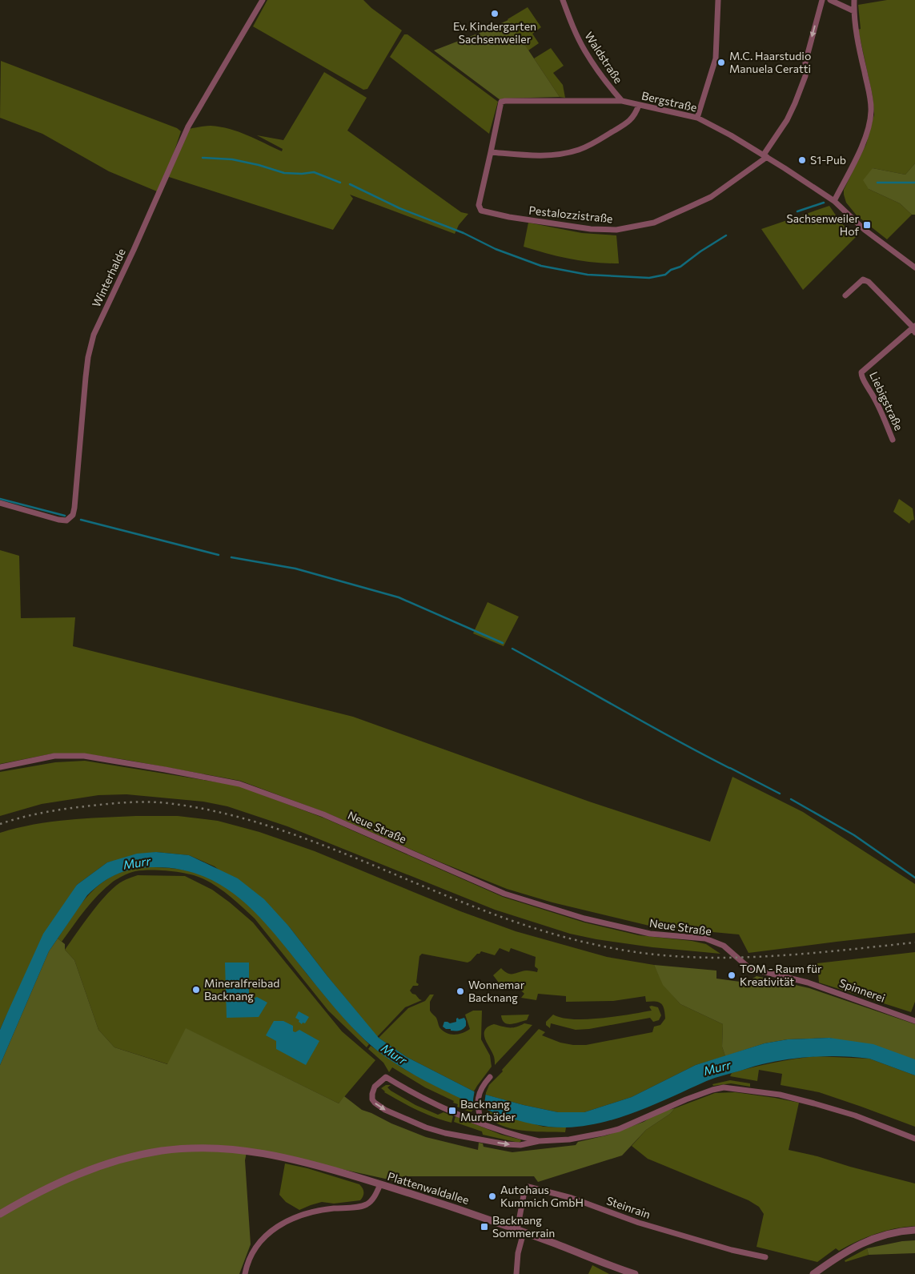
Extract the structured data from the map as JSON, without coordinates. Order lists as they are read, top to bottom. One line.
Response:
{"streets":{"street":["Waldstraße","Bergstraße","Pestalozzistraße","Winterhalde","Liebigstraße","Neue Straße","Spinnerei","Plattenwaldallee","Steinrain"]},"crossings":[["Waldstraße","Bergstraße"],["Bergstraße","Pestalozzistraße"],["Neue Straße","Spinnerei"],["Plattenwaldallee","Steinrain"]],"water":["Murr"],"places":{"other":["Ev. Kindergarten Sachsenweiler","M.C. Haarstudio Manuela Ceratti","S1-Pub","TOM - Raum für Kreativität","Mineralfreibad Backnang","Wonnemar Backnang","Autohaus Kummich GmbH"],"transit":["Sachsenweiler Hof","Backnang Murrbäder","Backnang Sommerrain"]}}
